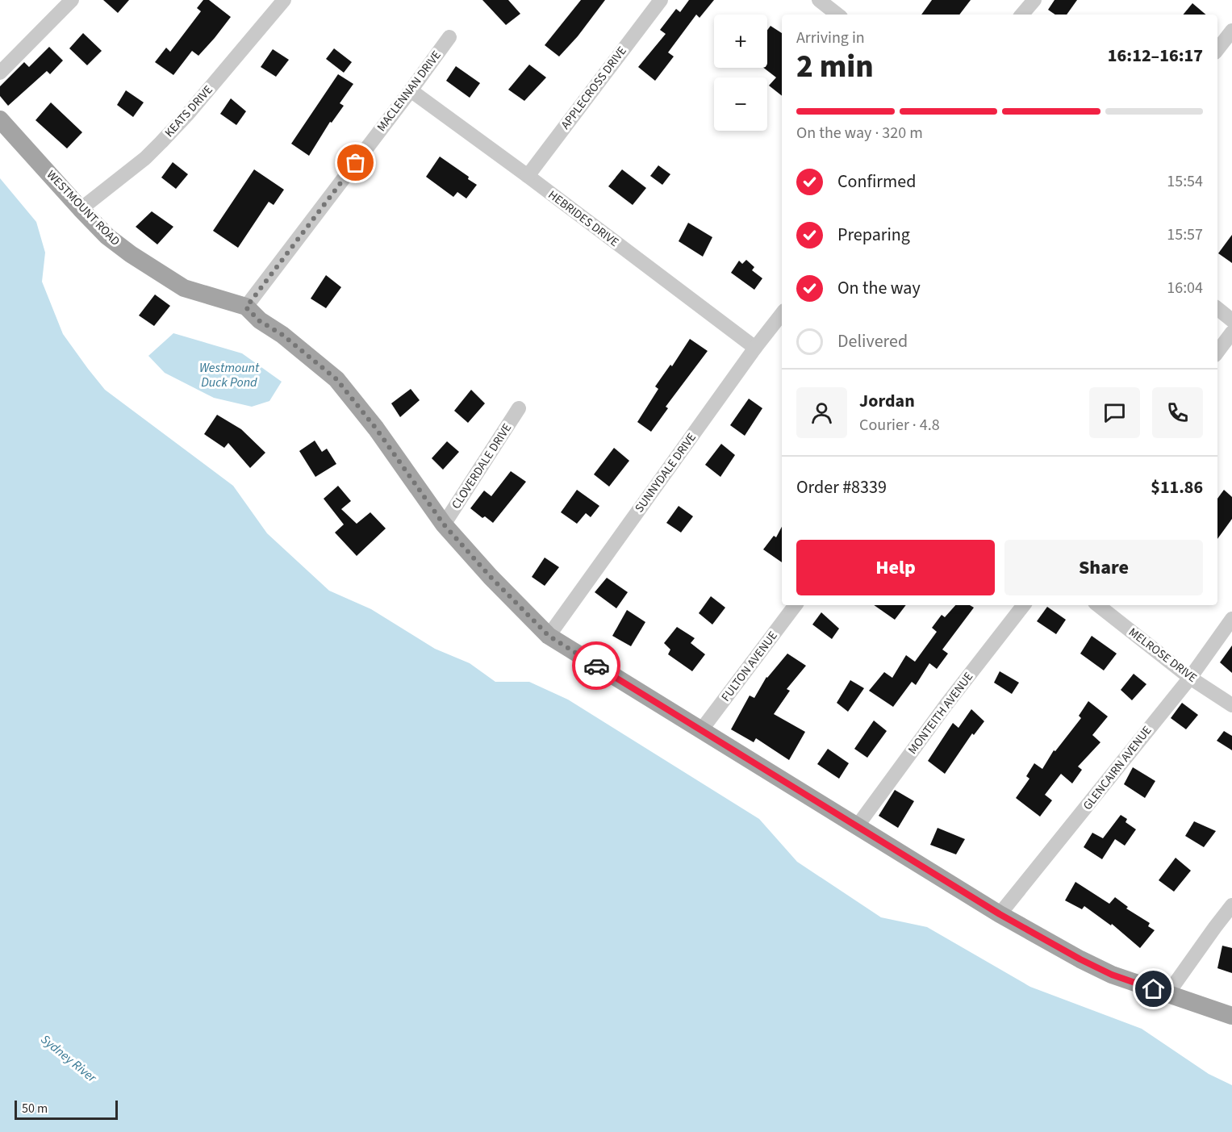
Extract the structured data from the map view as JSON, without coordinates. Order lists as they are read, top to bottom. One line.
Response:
{"streets":{"main road":["WESTMOUNT ROAD"],"street":["APPLECROSS DRIVE","MACLENNAN DRIVE","KEATS DRIVE","HEBRIDES DRIVE","CLOVERDALE DRIVE","SUNNYDALE DRIVE","MELROSE DRIVE","FULTON AVENUE","MONTEITH AVENUE","GLENCAIRN AVENUE"]},"crossings":[["APPLECROSS DRIVE","HEBRIDES DRIVE"],["MACLENNAN DRIVE","WESTMOUNT ROAD"],["MACLENNAN DRIVE","HEBRIDES DRIVE"],["KEATS DRIVE","WESTMOUNT ROAD"],["WESTMOUNT ROAD","CLOVERDALE DRIVE"],["WESTMOUNT ROAD","SUNNYDALE DRIVE"],["WESTMOUNT ROAD","FULTON AVENUE"],["WESTMOUNT ROAD","MONTEITH AVENUE"],["WESTMOUNT ROAD","GLENCAIRN AVENUE"],["HEBRIDES DRIVE","SUNNYDALE DRIVE"],["MELROSE DRIVE","GLENCAIRN AVENUE"]],"water":["Westmount Duck Pond","Sydney River"],"scale_bar":"50 m","page":{"map_buttons":["+","−"],"heading":["2 min","Arriving in","16:12–16:17"],"panel":["Jordan","Courier · 4.8","Order #8339","$11.86"],"bar":"On the way · 320 m","list":[["Confirmed","15:54"],["Preparing","15:57"],["On the way","16:04"],"Delivered"],"buttons":["Help","Share"],"scale":"50 m"}}
